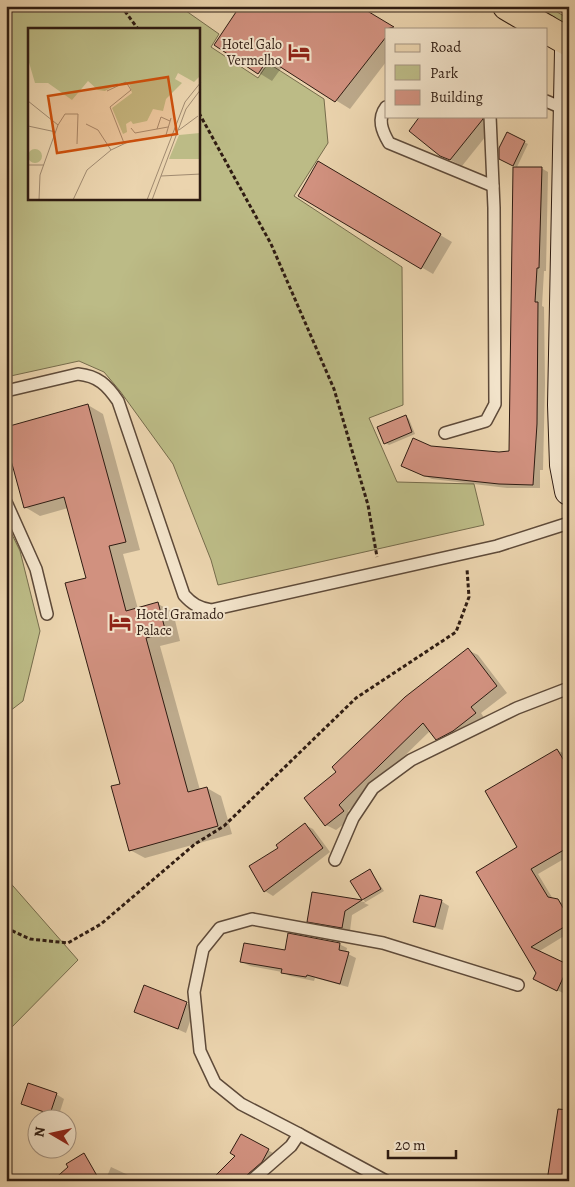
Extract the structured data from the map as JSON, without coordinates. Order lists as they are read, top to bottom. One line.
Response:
{"places":{"hotel":["Hotel Galo Vermelho","Hotel Gramado Palace"]},"legend":["Road","Park","Building"],"scale_bar":"20 m","north":"left"}
